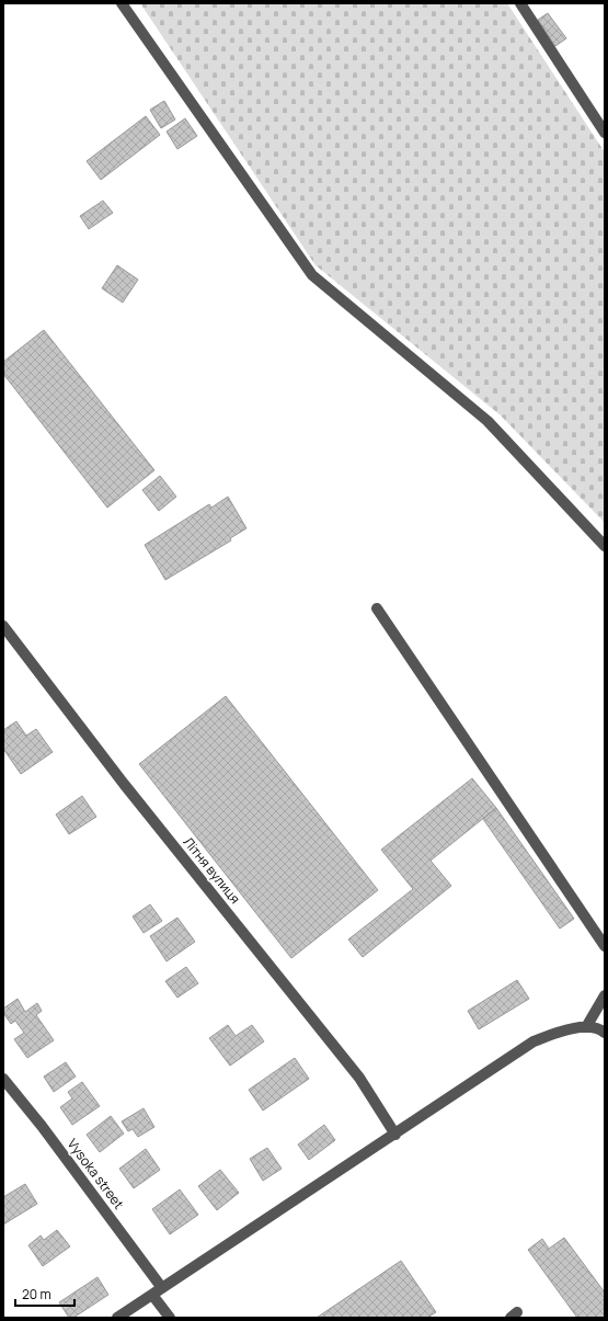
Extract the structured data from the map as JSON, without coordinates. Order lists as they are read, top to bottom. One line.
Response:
{"streets":{"street":["Літня вулиця","Vysoka street"]},"scale_bar":"20 m"}
